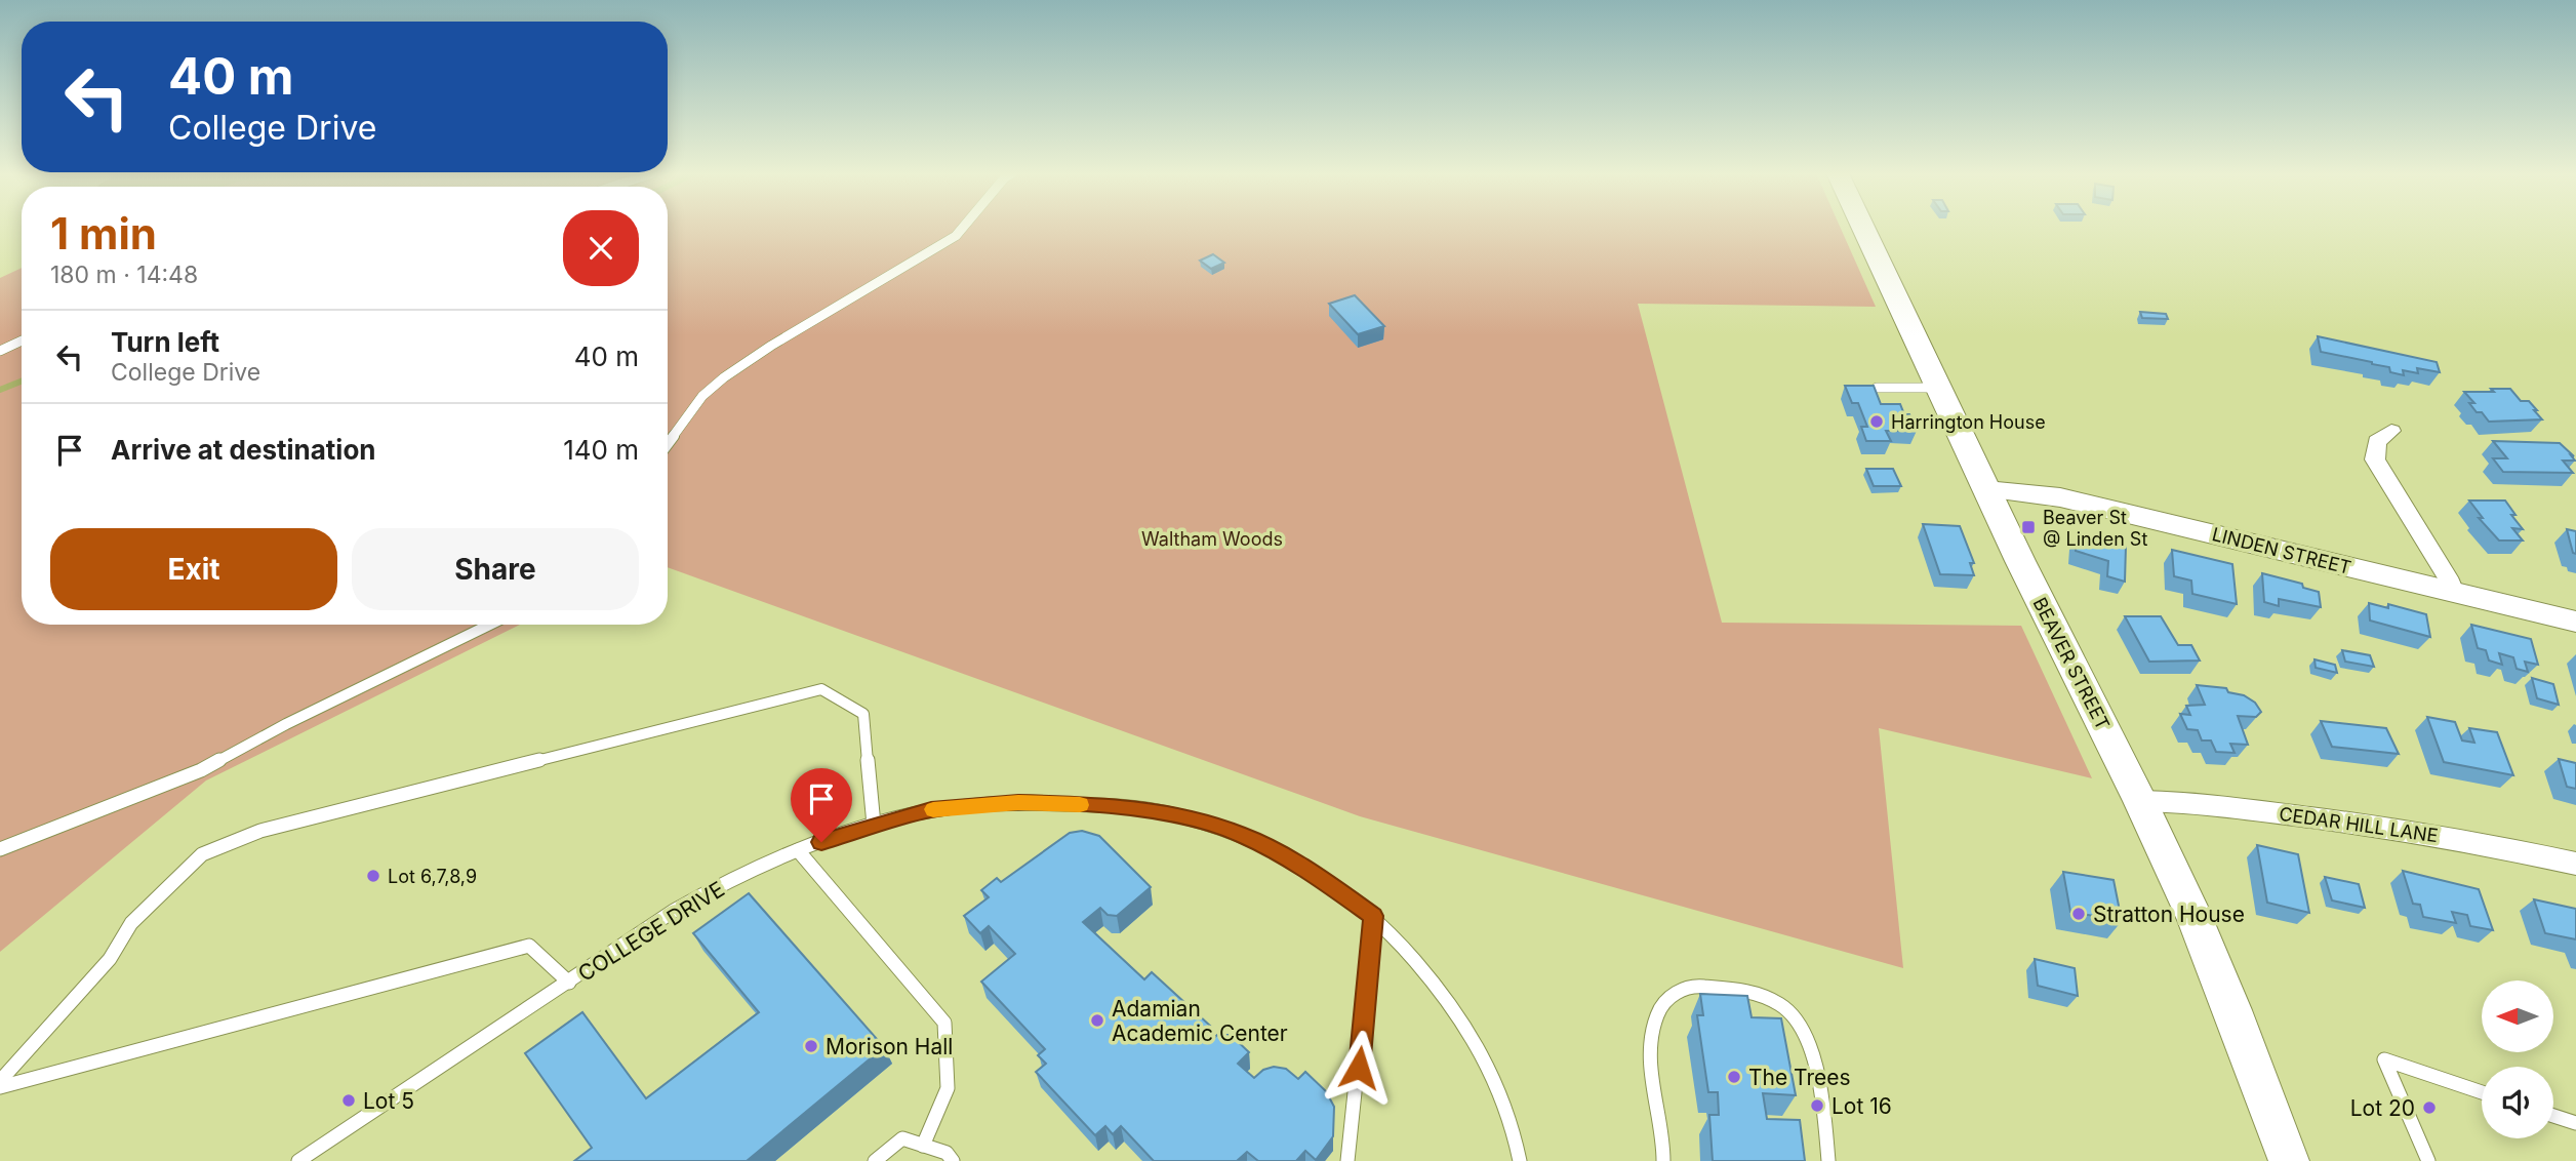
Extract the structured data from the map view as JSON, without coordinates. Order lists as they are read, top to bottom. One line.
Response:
{"streets":{"main road":["BEAVER STREET"],"street":["LINDEN STREET","CEDAR HILL LANE"],"lane":["COLLEGE DRIVE"]},"crossings":[["LINDEN STREET","BEAVER STREET"],["BEAVER STREET","CEDAR HILL LANE"]],"parks":["Waltham Woods"],"places":{"other":["Harrington House","Lot 6,7,8,9","Stratton House","Adamian Academic Center","Morison Hall","The Trees","Lot 5","Lot 16","Lot 20"],"transit":["Beaver St @ Linden St"]},"north":"left","page":{"turn":["40 m","College Drive"],"heading":["1 min","180 m · 14:48"],"list":[{"name":"Turn left","note":"College Drive","value":"40 m"},{"name":"Arrive at destination","value":"140 m"}],"buttons":["Exit","Share"]}}
